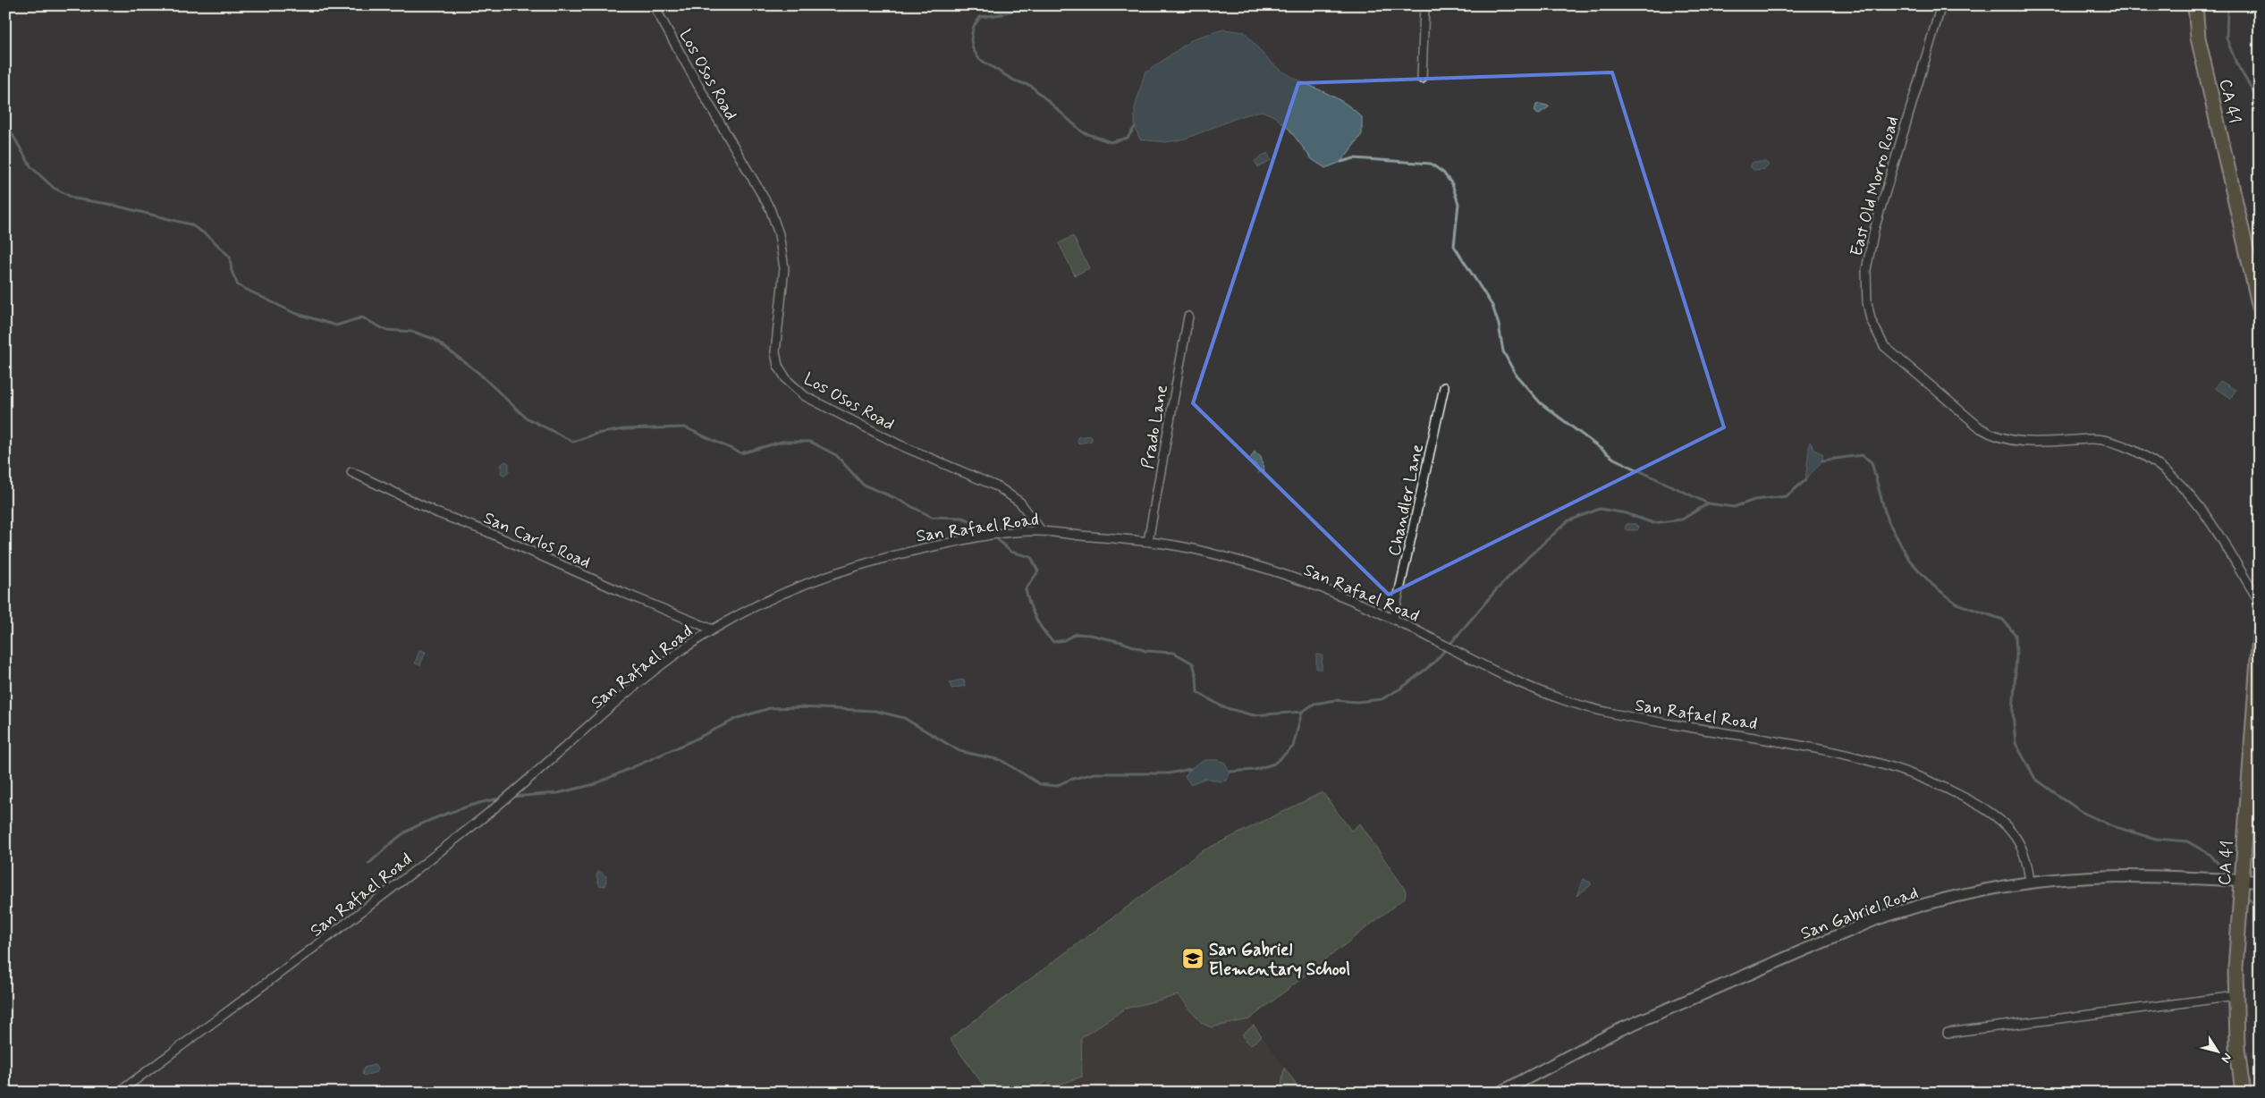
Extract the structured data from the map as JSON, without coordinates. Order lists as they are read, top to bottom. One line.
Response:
{"streets":{"main road":["CA 41"],"street":["Los Osos Road","East Old Morro Road","Prado Lane","Chandler Lane","San Rafael Road","San Carlos Road","San Gabriel Road"]},"crossings":[["Los Osos Road","San Rafael Road"],["CA 41","San Gabriel Road"],["Prado Lane","San Rafael Road"],["Chandler Lane","San Rafael Road"],["San Rafael Road","San Carlos Road"],["San Rafael Road","San Gabriel Road"]],"places":{"school or university":["San Gabriel Elementary School"]},"north":"bottom right"}
